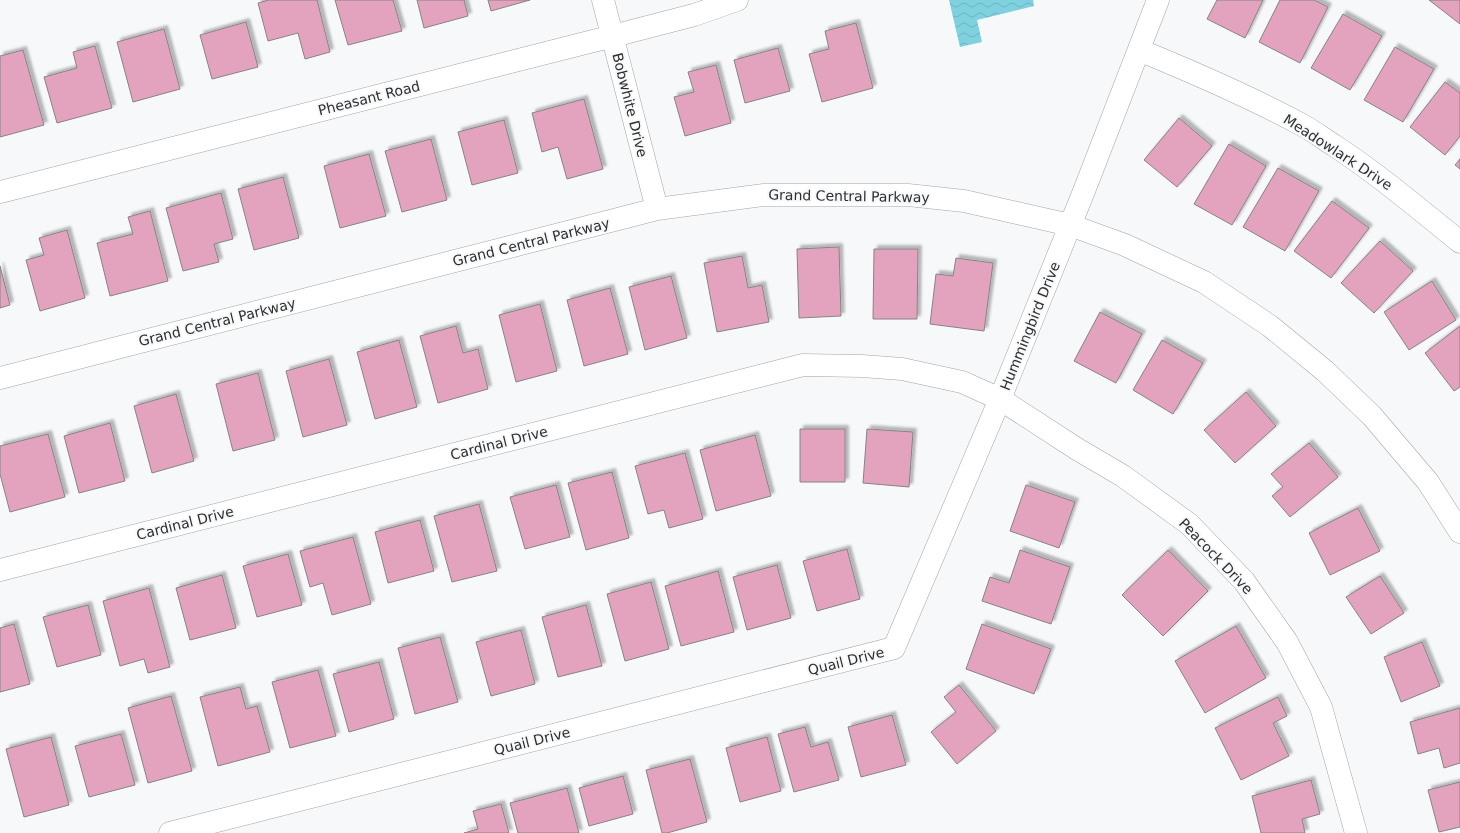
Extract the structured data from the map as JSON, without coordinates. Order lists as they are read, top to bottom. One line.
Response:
{"streets":{"street":["Pheasant Road","Bobwhite Drive","Meadowlark Drive","Grand Central Parkway","Hummingbird Drive","Cardinal Drive","Peacock Drive","Quail Drive"]},"crossings":[["Pheasant Road","Bobwhite Drive"],["Bobwhite Drive","Grand Central Parkway"],["Meadowlark Drive","Hummingbird Drive"],["Grand Central Parkway","Hummingbird Drive"],["Hummingbird Drive","Cardinal Drive"],["Hummingbird Drive","Peacock Drive"],["Hummingbird Drive","Quail Drive"],["Cardinal Drive","Peacock Drive"]]}
